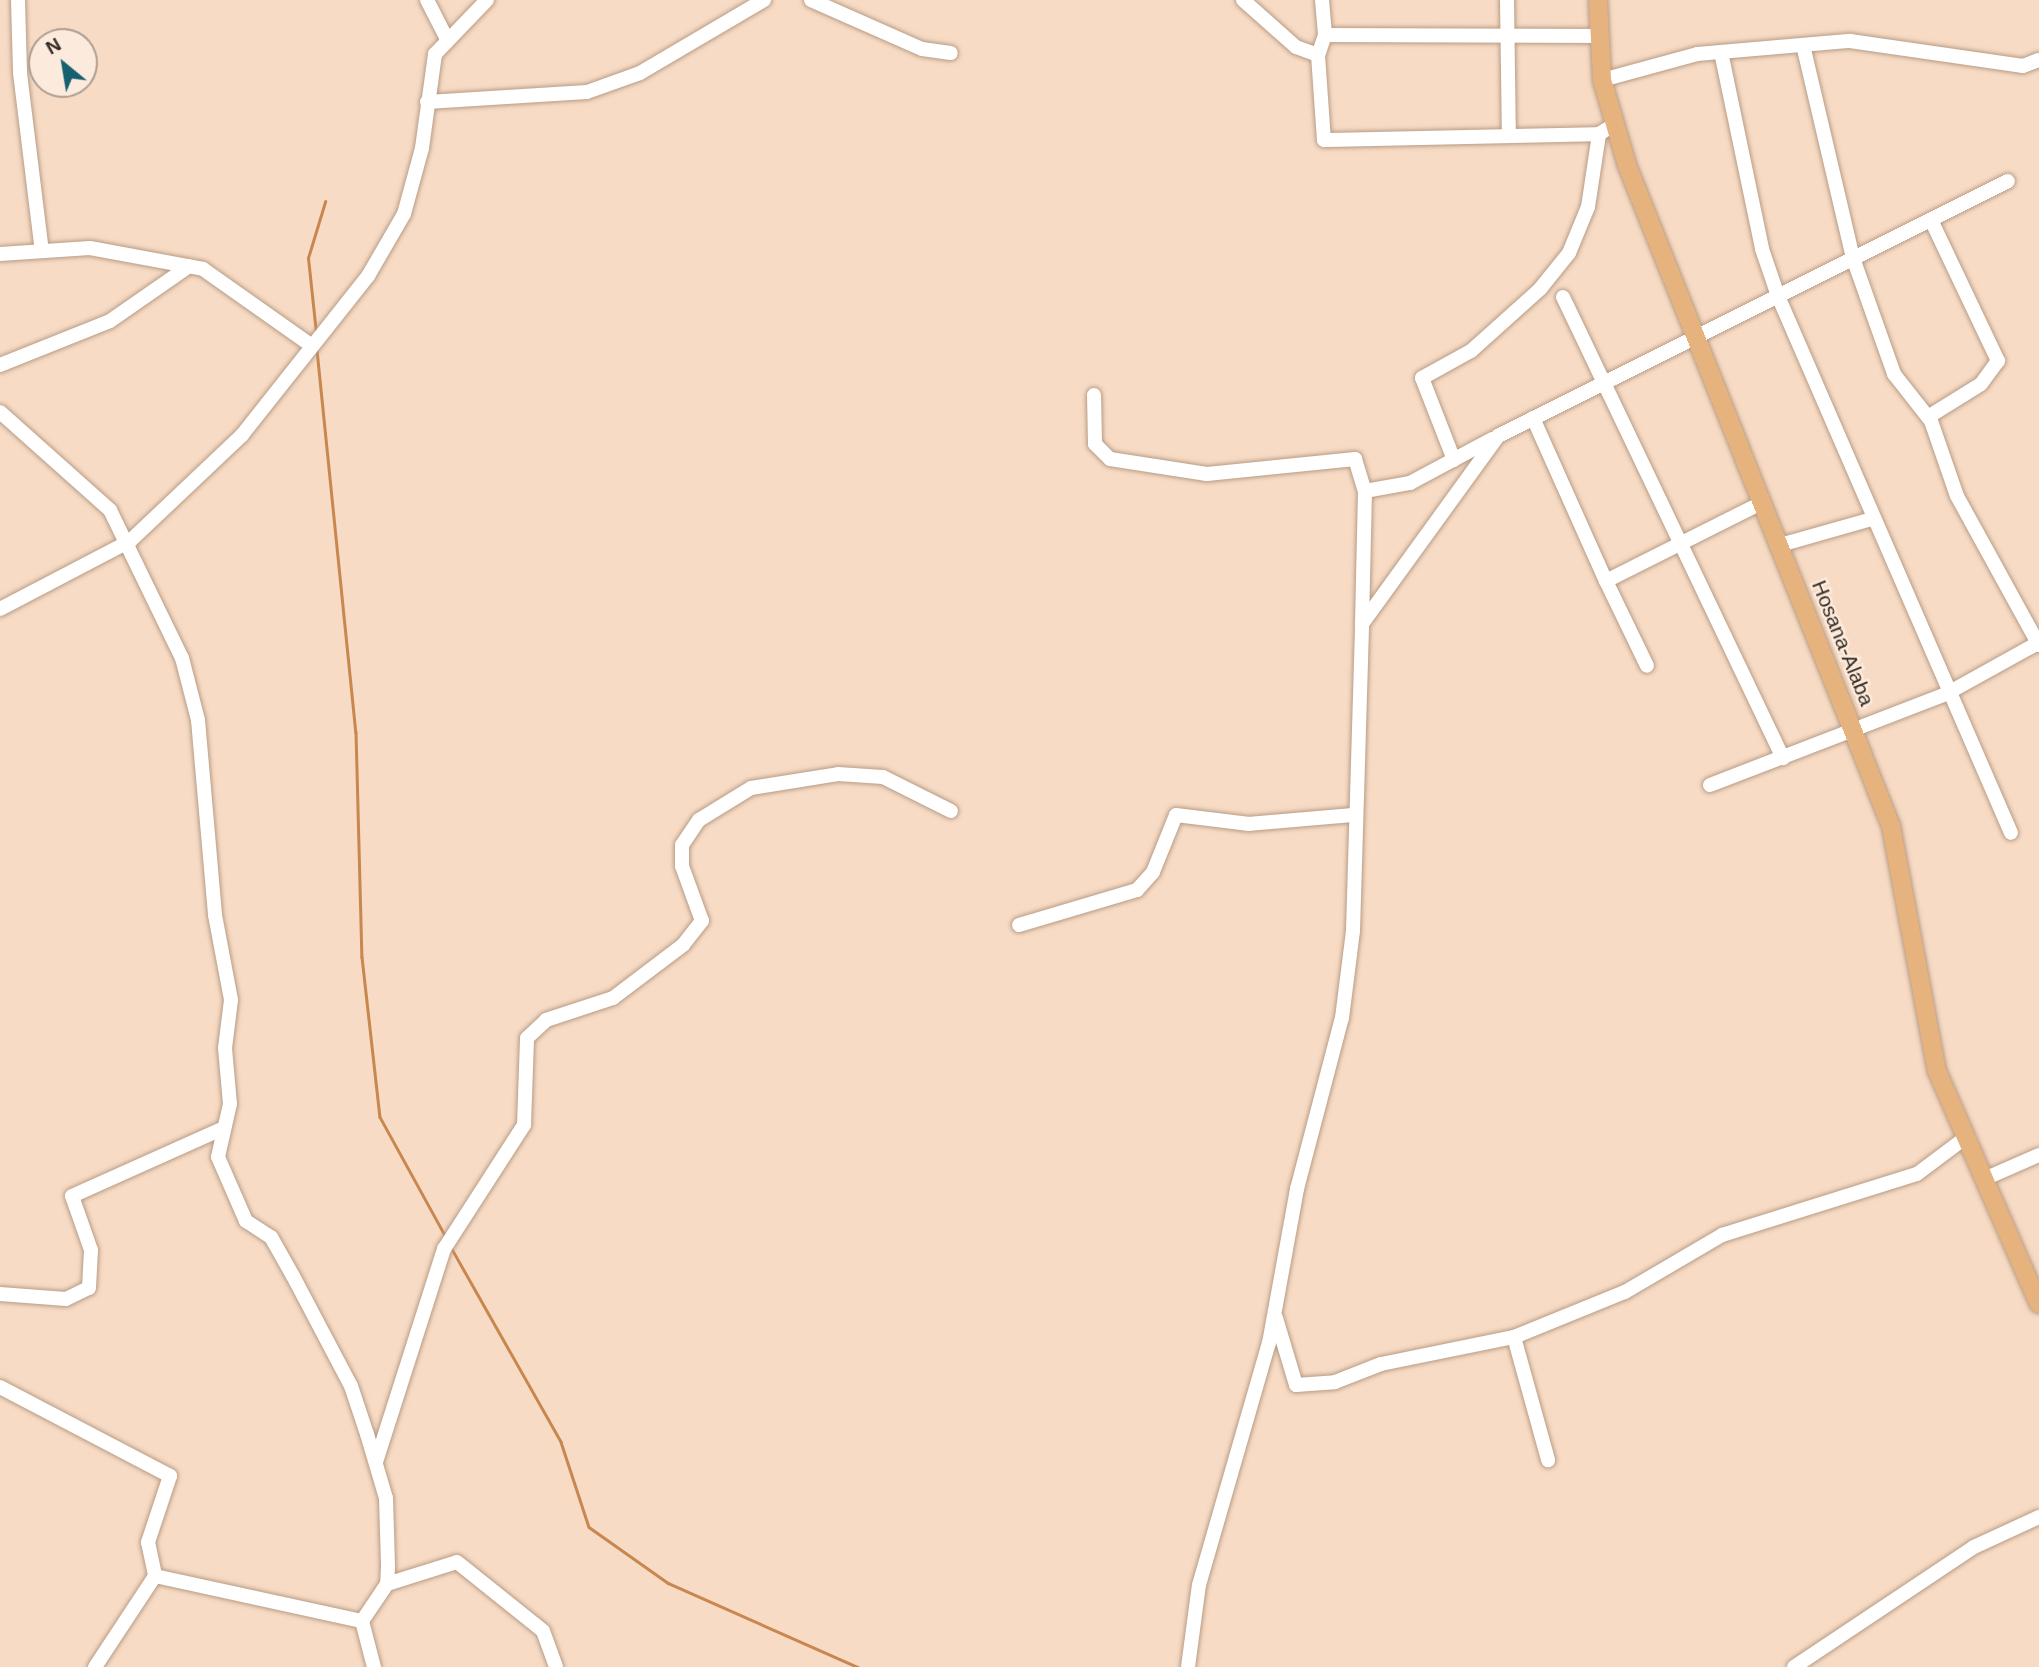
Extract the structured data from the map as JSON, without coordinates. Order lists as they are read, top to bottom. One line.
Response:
{"streets":{"main road":["Hosana-Alaba"]},"north":"top left"}
